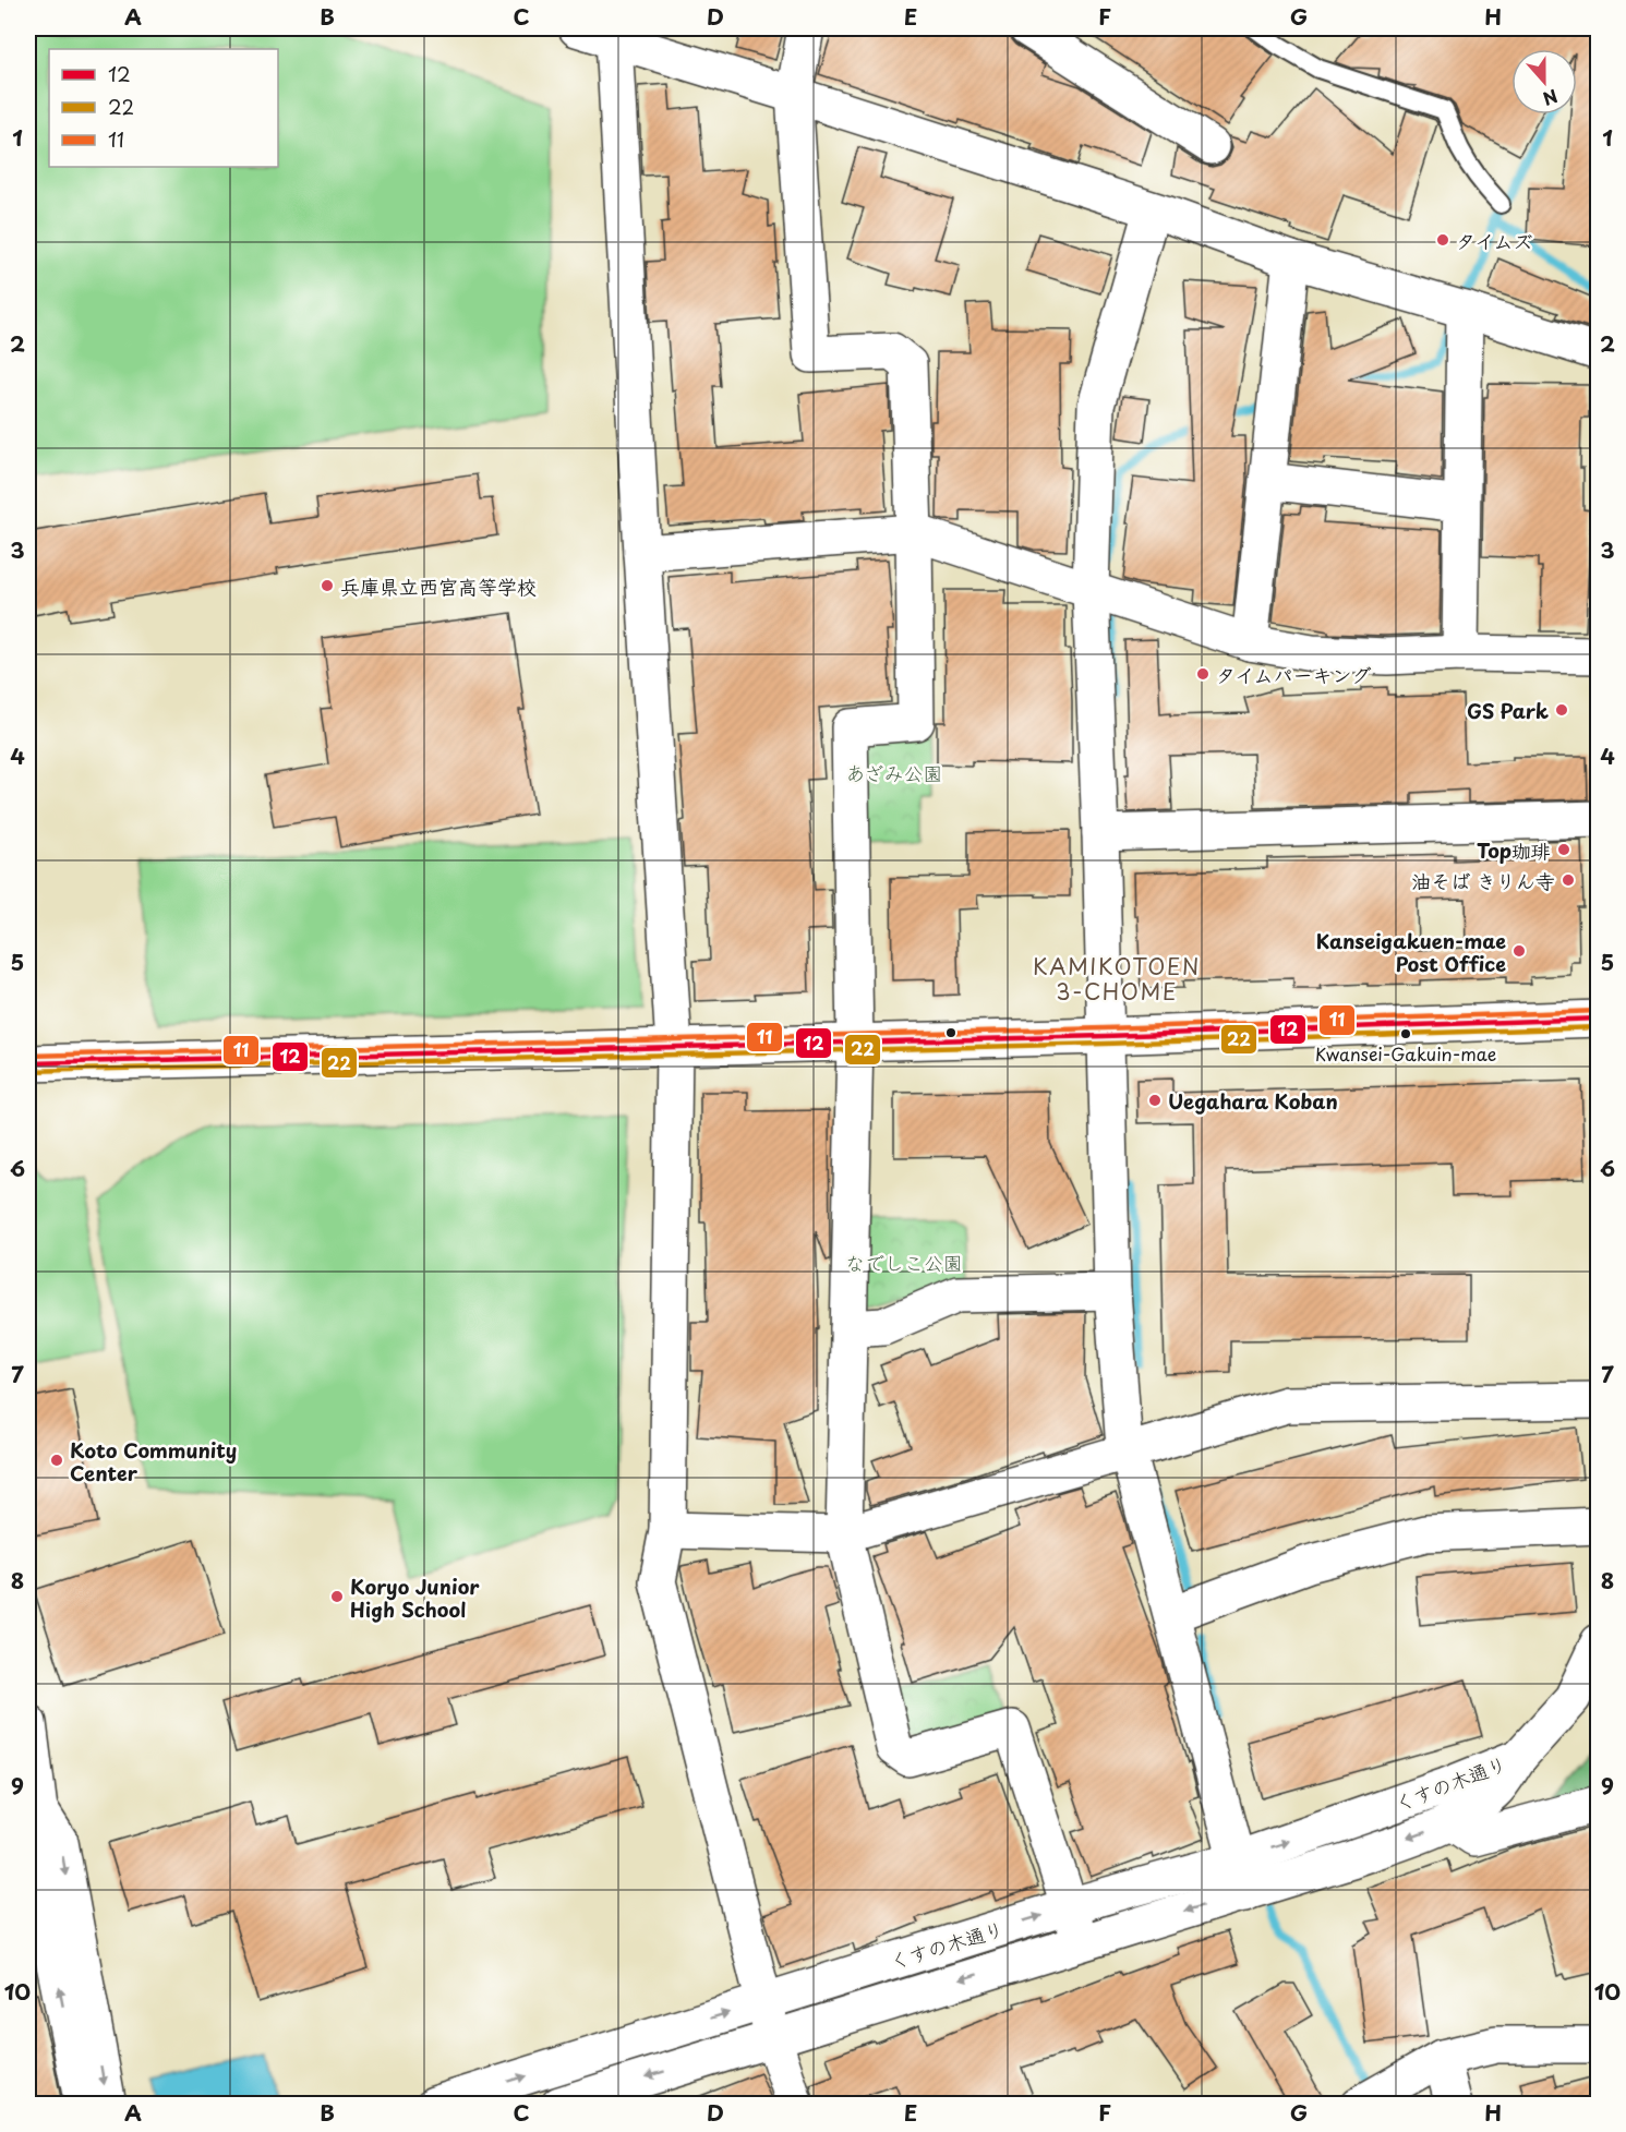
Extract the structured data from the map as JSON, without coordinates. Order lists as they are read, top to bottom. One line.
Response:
{"streets":{"street":["くすの木通り"]},"districts":["KAMIKOTOEN 3-CHOME"],"parks":["あざみ公園","なでしこ公園"],"places":["タイムズ","兵庫県立西宮高等学校","タイムパーキング","GS Park","Top珈琲","油そば きりん寺","Kanseigakuen-mae Post Office","Kwansei-Gakuin-mae","Uegahara Koban","Koto Community Center","Koryo Junior High School"],"lines":["transit line 11","transit line 12","transit line 22"],"legend":["12","22","11"],"north":"bottom","grid":{"columns":["A","B","C","D","E","F","G","H"],"rows":["1","2","3","4","5","6","7","8","9","10"]}}
